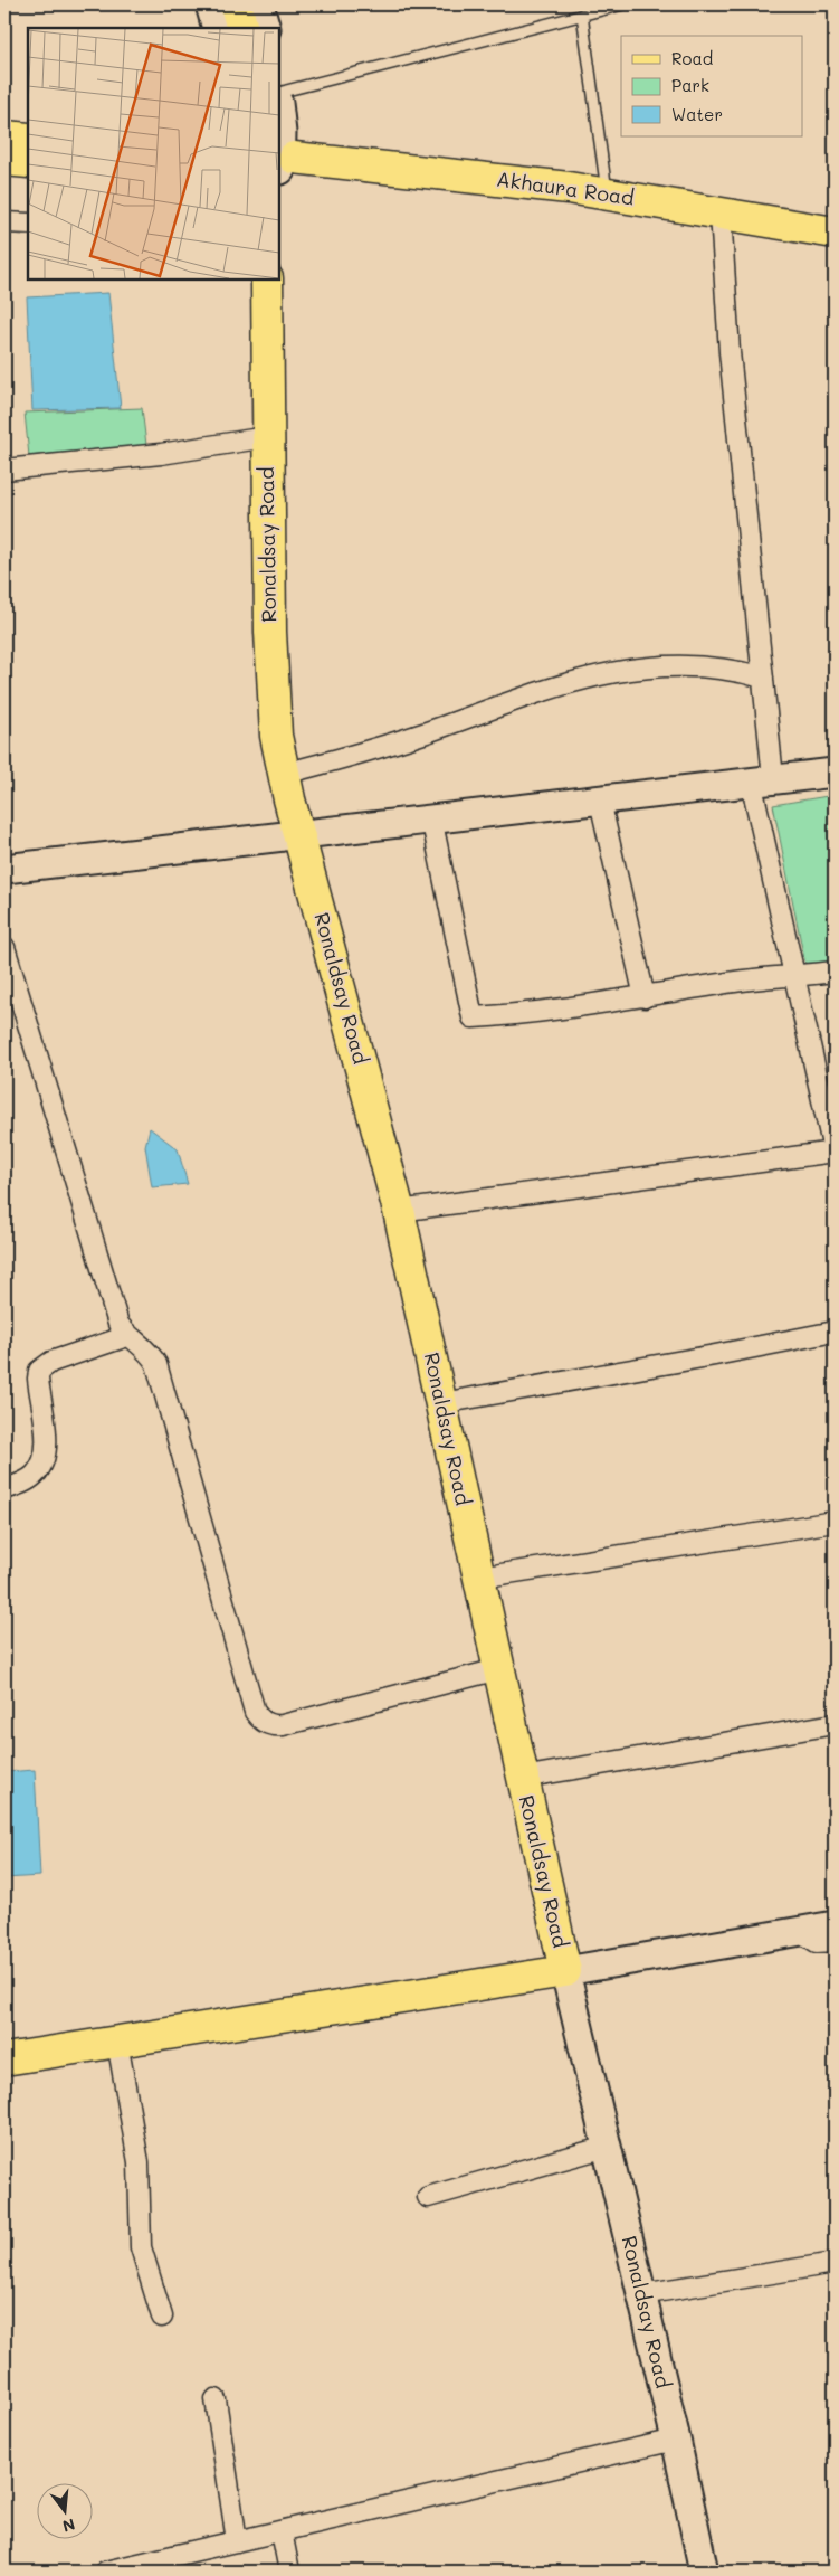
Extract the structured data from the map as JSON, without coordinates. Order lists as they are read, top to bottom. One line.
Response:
{"streets":{"main road":["Akhaura Road","Ronaldsay Road"]},"legend":["Road","Park","Water"],"north":"bottom"}
